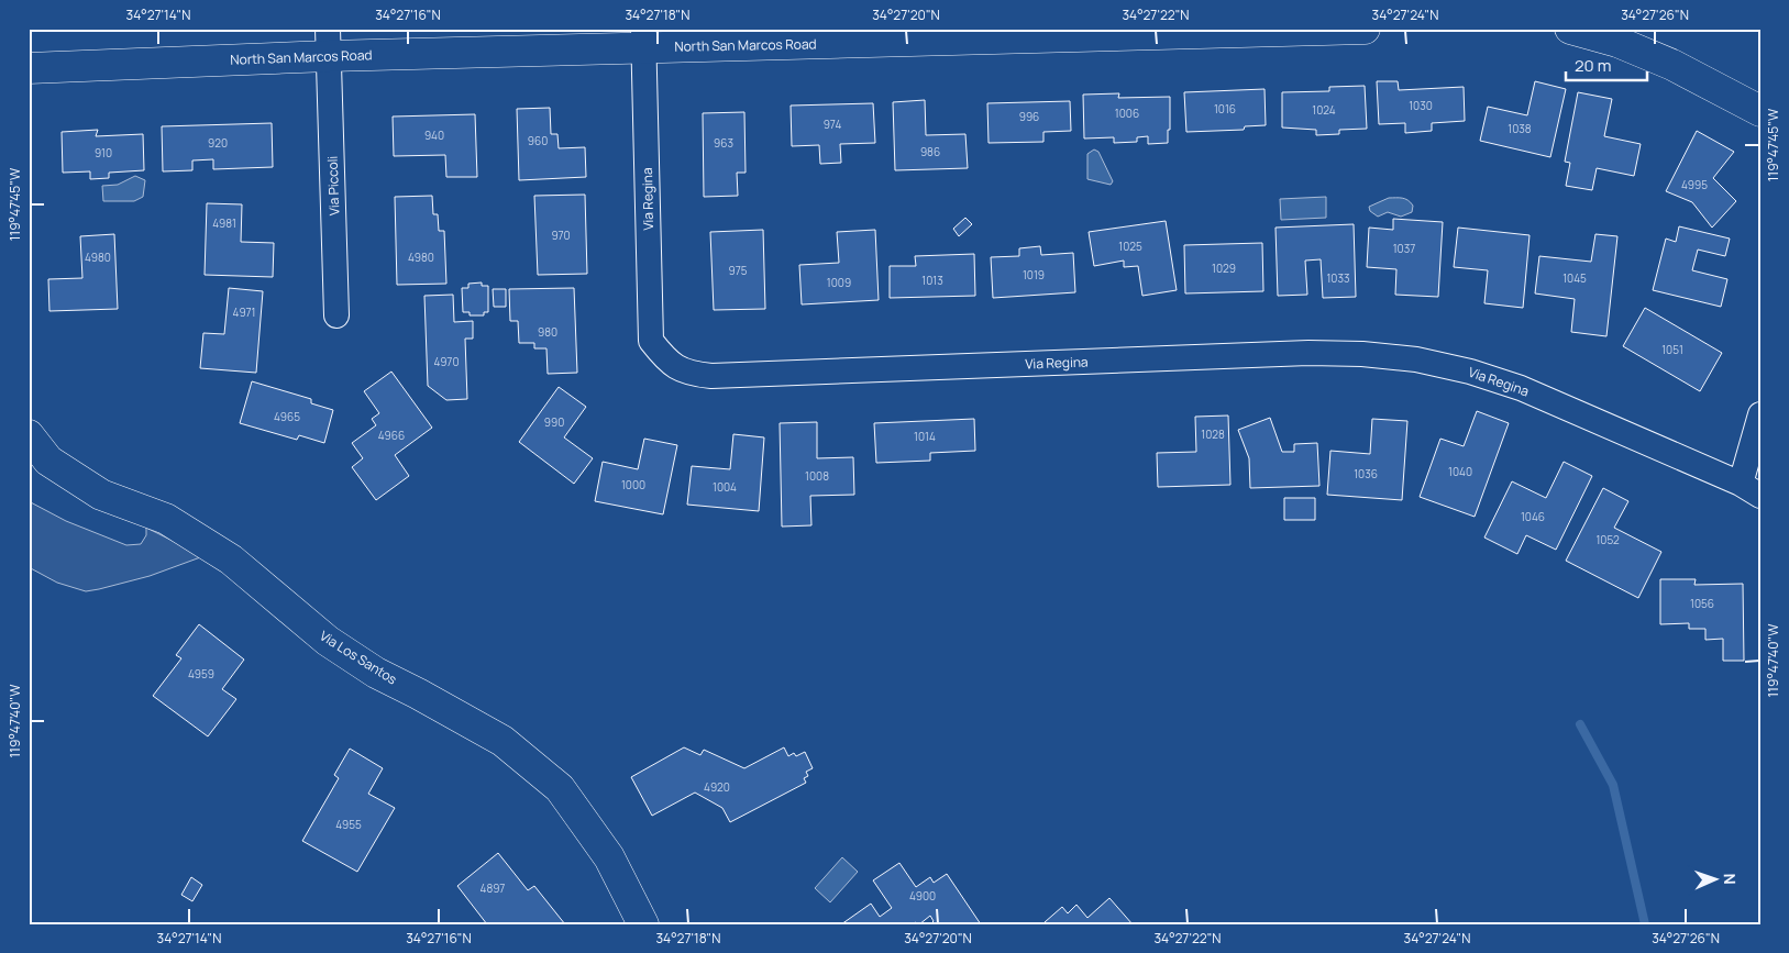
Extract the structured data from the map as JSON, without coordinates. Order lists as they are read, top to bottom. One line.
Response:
{"streets":{"street":["North San Marcos Road","Via Piccoli","Via Regina","Via Los Santos"]},"crossings":[["North San Marcos Road","Via Piccoli"],["North San Marcos Road","Via Regina"]],"house_numbers":["1030","1016","1024","1006","996","974","1038","940","960","920","963","986","910","4995","4981","970","1025","1037","4980","4980","1029","975","1019","1033","1045","1013","1009","4971","980","1051","4970","4965","990","1028","4966","1014","1040","1036","1008","1000","1004","1046","1052","1056","4959","4920","4955","4897","4900"],"scale_bar":"20 m","north":"right","coordinates":["34°27'14\"N","34°27'16\"N","34°27'18\"N","34°27'20\"N","34°27'22\"N","34°27'24\"N","34°27'26\"N","119°47'45\"W","119°47'40\"W"]}
